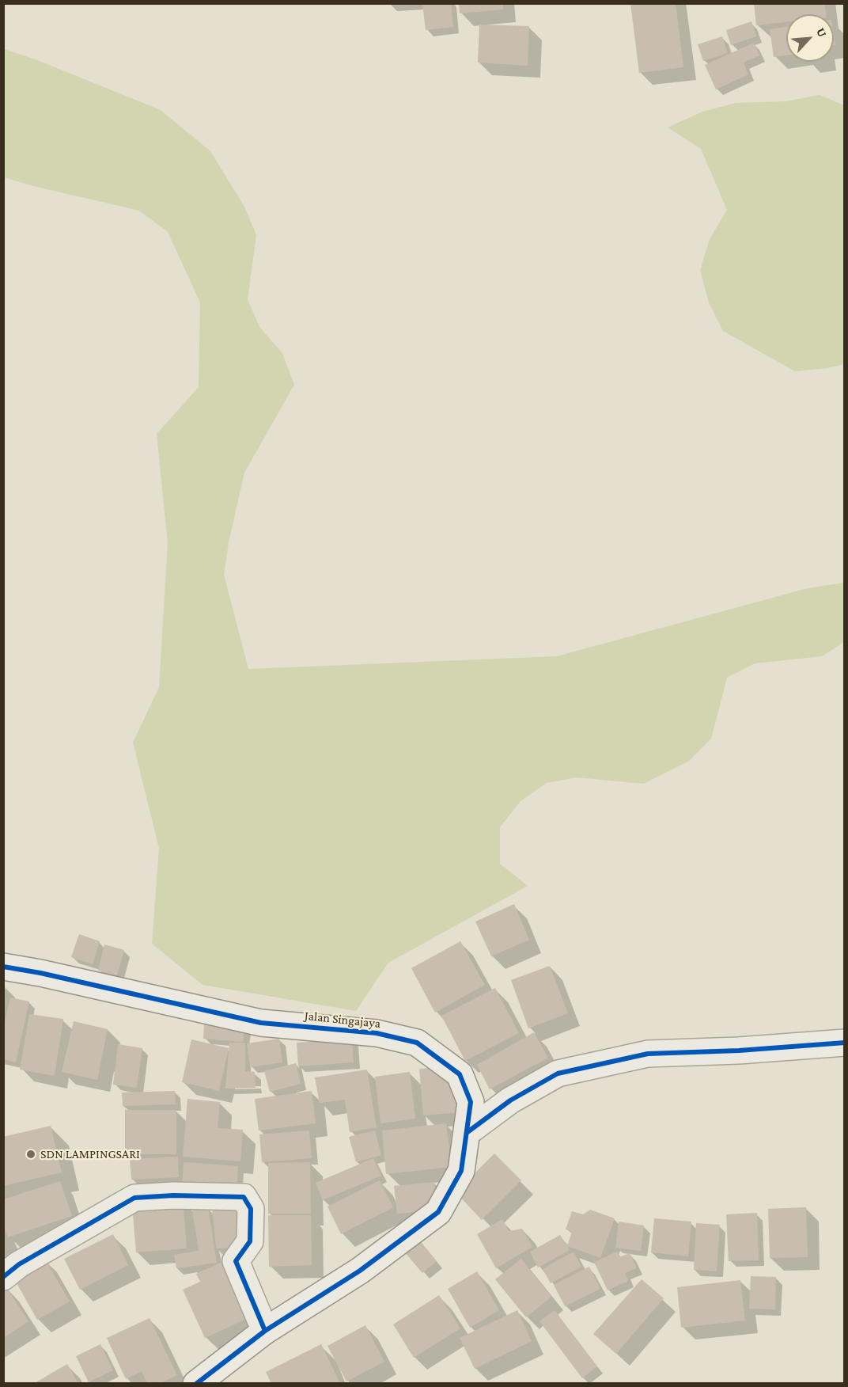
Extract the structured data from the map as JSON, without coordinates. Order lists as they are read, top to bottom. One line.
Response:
{"streets":{"street":["Jalan Singajaya"]},"places":["SDN LAMPINGSARI"],"north":"top right"}
